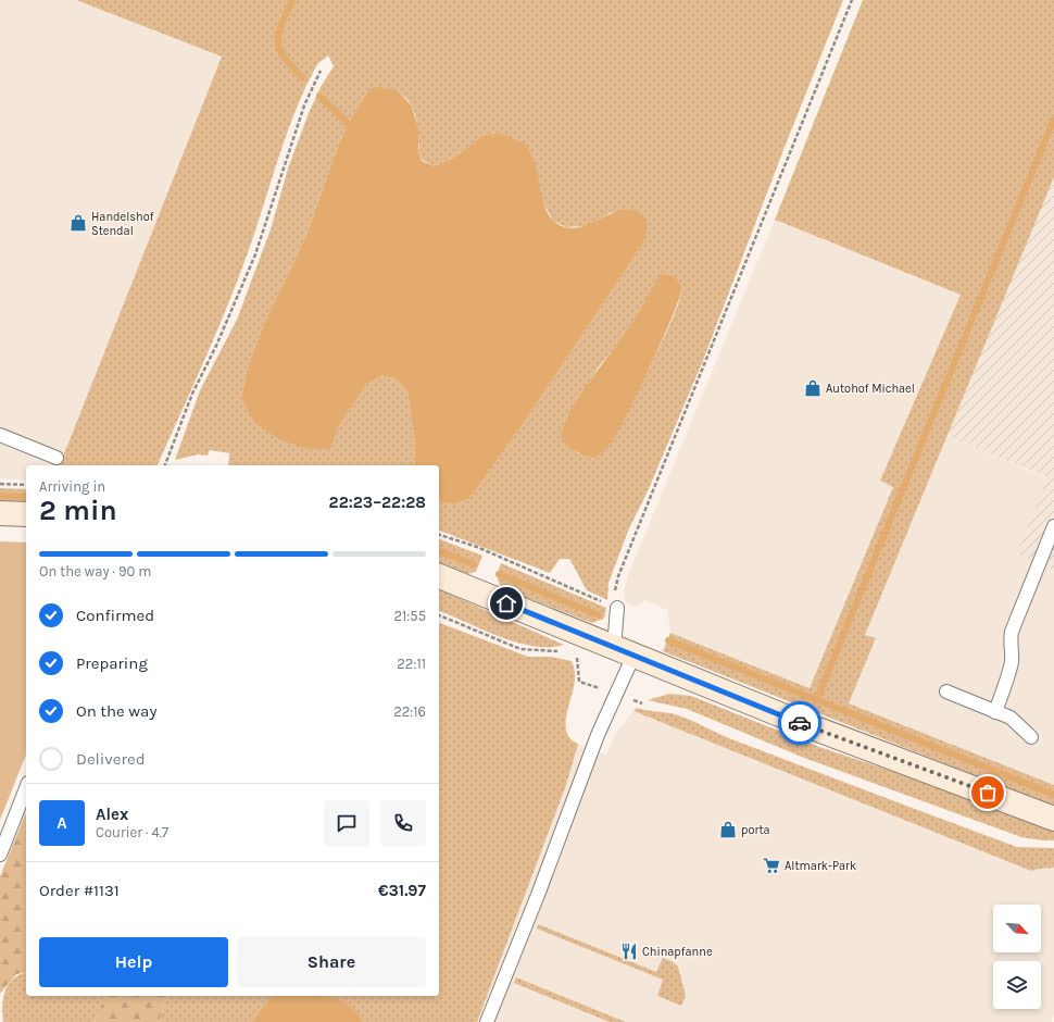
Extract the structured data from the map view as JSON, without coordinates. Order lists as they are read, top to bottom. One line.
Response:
{"places":{"shop":["Handelshof Stendal","Autohof Michael","porta"],"supermarket":["Altmark-Park"],"restaurant":["Chinapfanne"]},"north":"bottom right","page":{"heading":["2 min","Arriving in","22:23–22:28"],"panel":["Alex","Courier · 4.7","Order #1131","€31.97"],"bar":"On the way · 90 m","list":[["Confirmed","21:55"],["Preparing","22:11"],["On the way","22:16"],"Delivered"],"round":"A","buttons":["Help","Share"]}}
